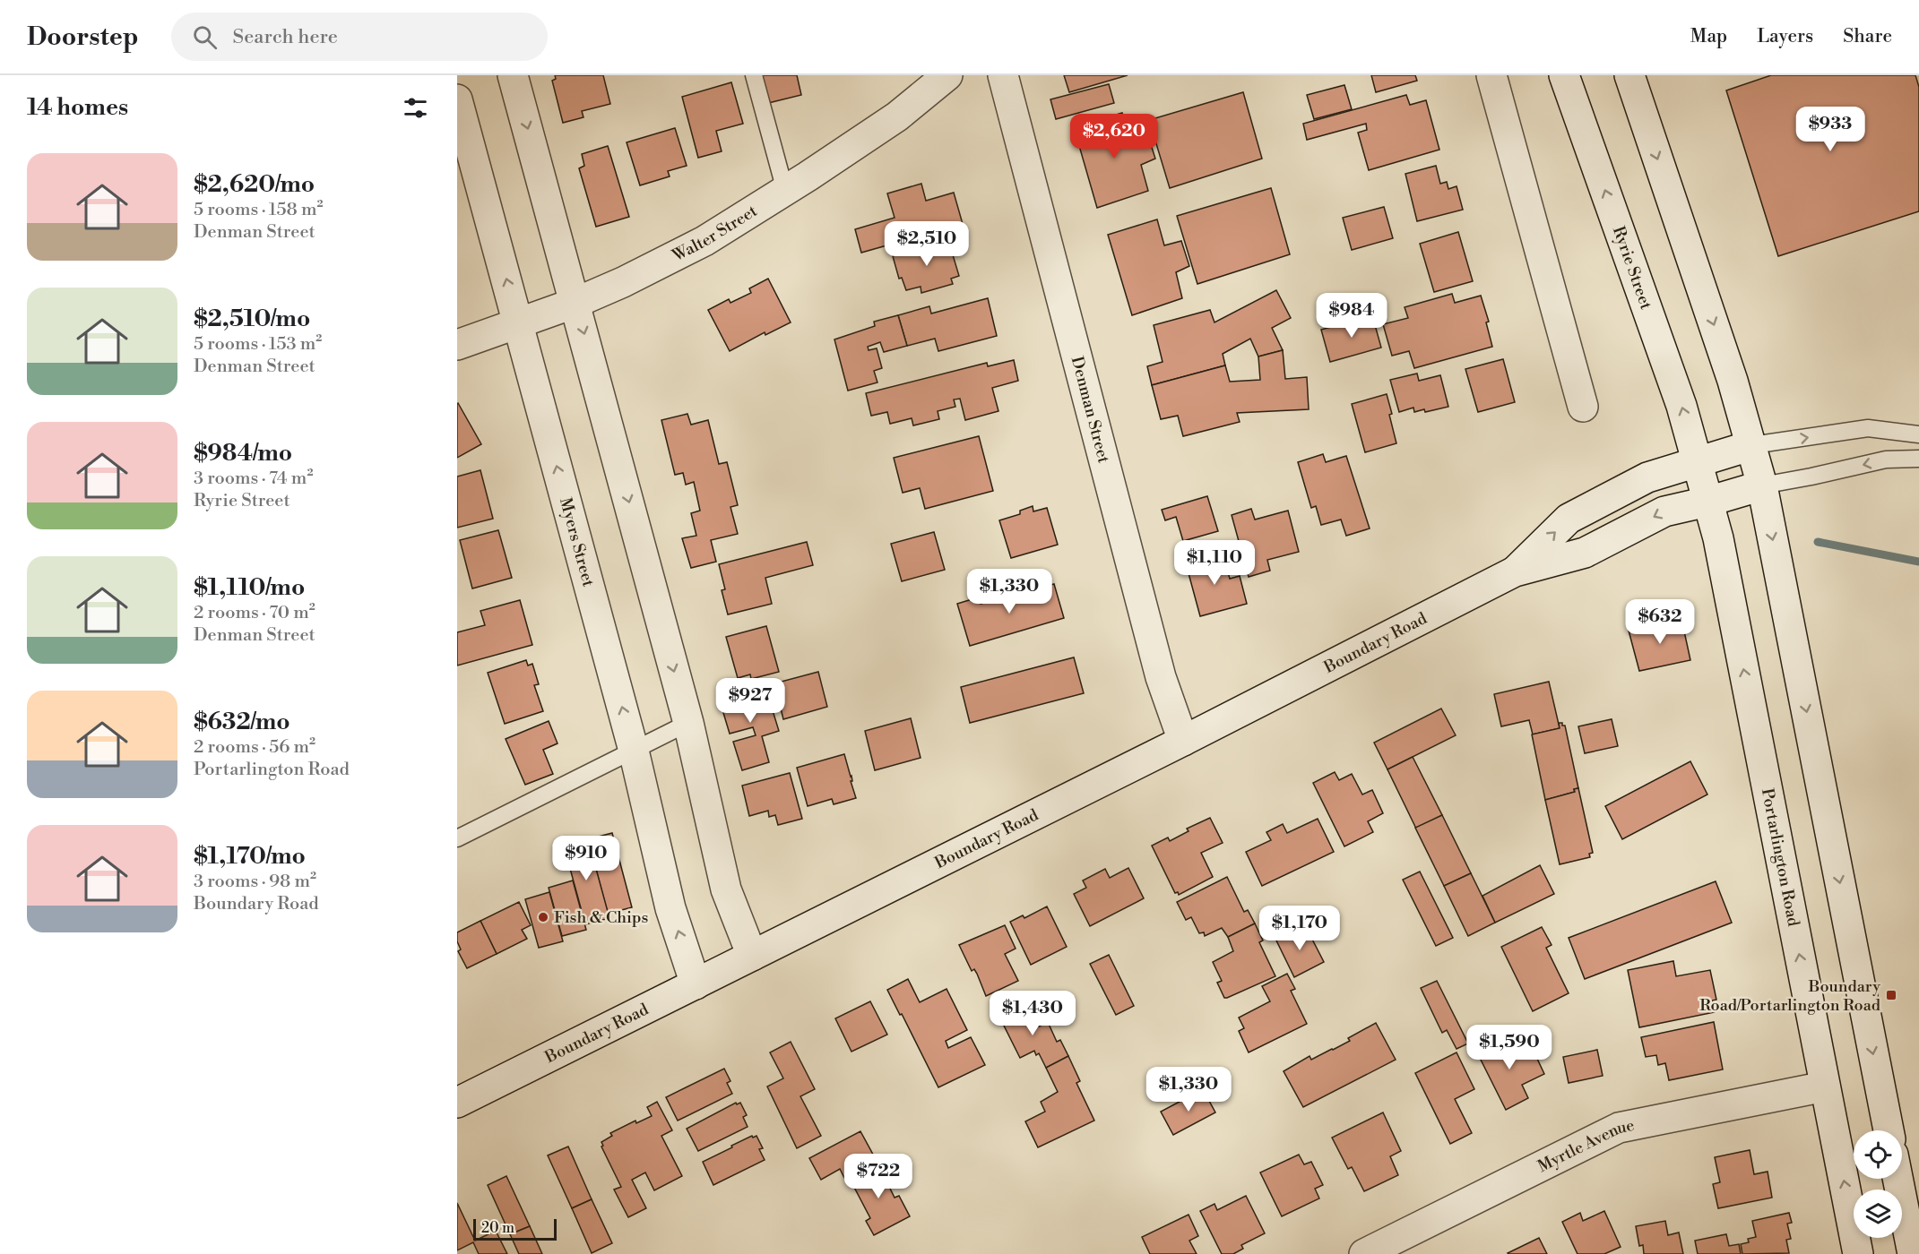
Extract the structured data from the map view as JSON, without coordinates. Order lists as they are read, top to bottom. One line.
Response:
{"streets":{"main road":["Walter Street","Ryrie Street","Denman Street","Myers Street","Boundary Road","Portarlington Road","Myrtle Avenue"]},"crossings":[["Walter Street","Myers Street"],["Ryrie Street","Boundary Road"],["Ryrie Street","Portarlington Road"],["Denman Street","Boundary Road"],["Myers Street","Boundary Road"],["Boundary Road","Portarlington Road"],["Portarlington Road","Myrtle Avenue"]],"places":{"other":["Fish & Chips"],"transit":["Boundary Road/Portarlington Road"]},"scale_bar":"20 m","page":{"header":"Doorstep","search":"Search here","nav":["Map","Layers","Share"],"heading":"14 homes","price":["$933","$2,620","$2,510","$984","$1,110","$1,330","$632","$927","$910","$1,170","$1,430","$1,590","$1,330","$722"],"list":[{"name":"$2,620/mo","note":"5 rooms · 158 m² · Denman Street"},{"name":"$2,510/mo","note":"5 rooms · 153 m² · Denman Street"},{"name":"$984/mo","note":"3 rooms · 74 m² · Ryrie Street"},{"name":"$1,110/mo","note":"2 rooms · 70 m² · Denman Street"},{"name":"$632/mo","note":"2 rooms · 56 m² · Portarlington Road"},{"name":"$1,170/mo","note":"3 rooms · 98 m² · Boundary Road"}],"scale":"20 m"}}
